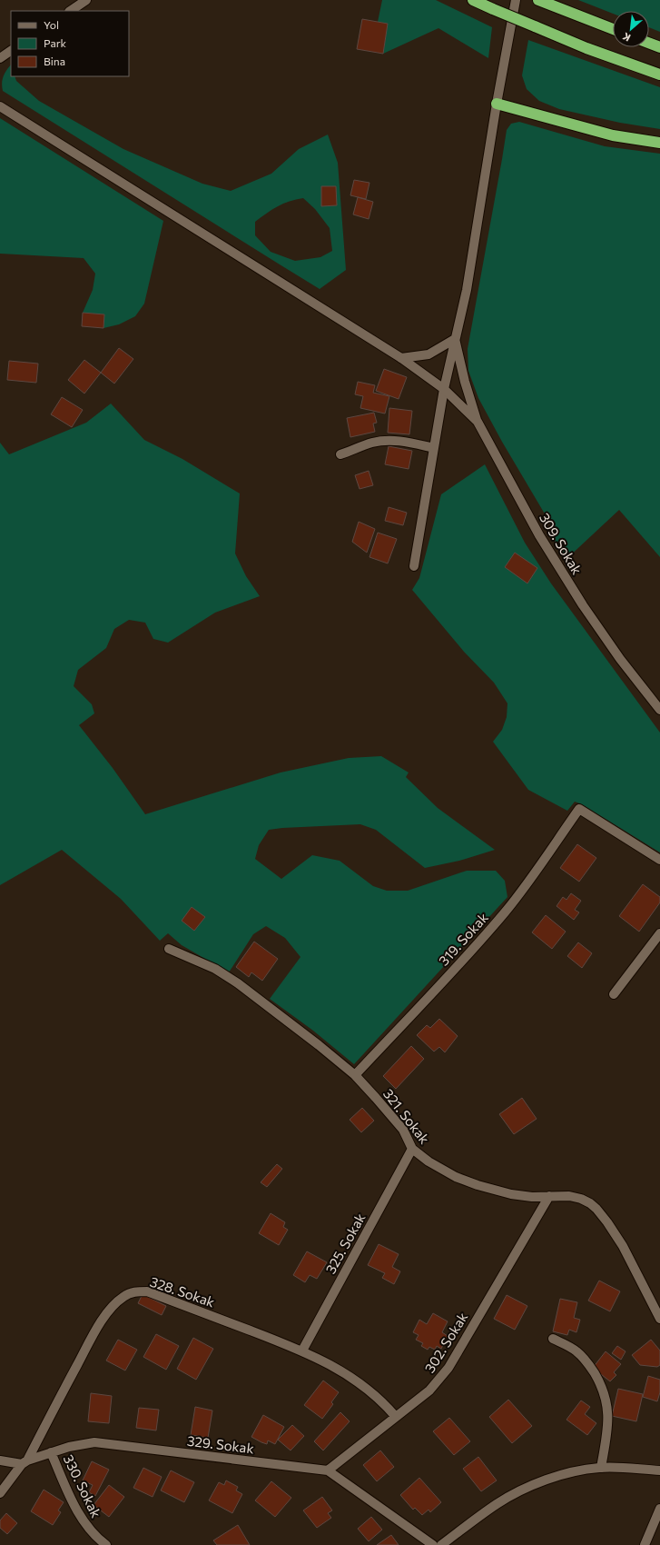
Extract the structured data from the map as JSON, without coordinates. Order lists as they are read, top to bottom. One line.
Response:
{"streets":{"street":["309. Sokak","319. Sokak","321. Sokak","325. Sokak","328. Sokak","302. Sokak","329. Sokak","330. Sokak"]},"crossings":[["319. Sokak","321. Sokak"],["321. Sokak","325. Sokak"],["321. Sokak","302. Sokak"],["325. Sokak","328. Sokak"],["328. Sokak","302. Sokak"],["328. Sokak","329. Sokak"],["302. Sokak","329. Sokak"],["329. Sokak","330. Sokak"]],"legend":["Yol","Park","Bina"],"north":"bottom left"}
